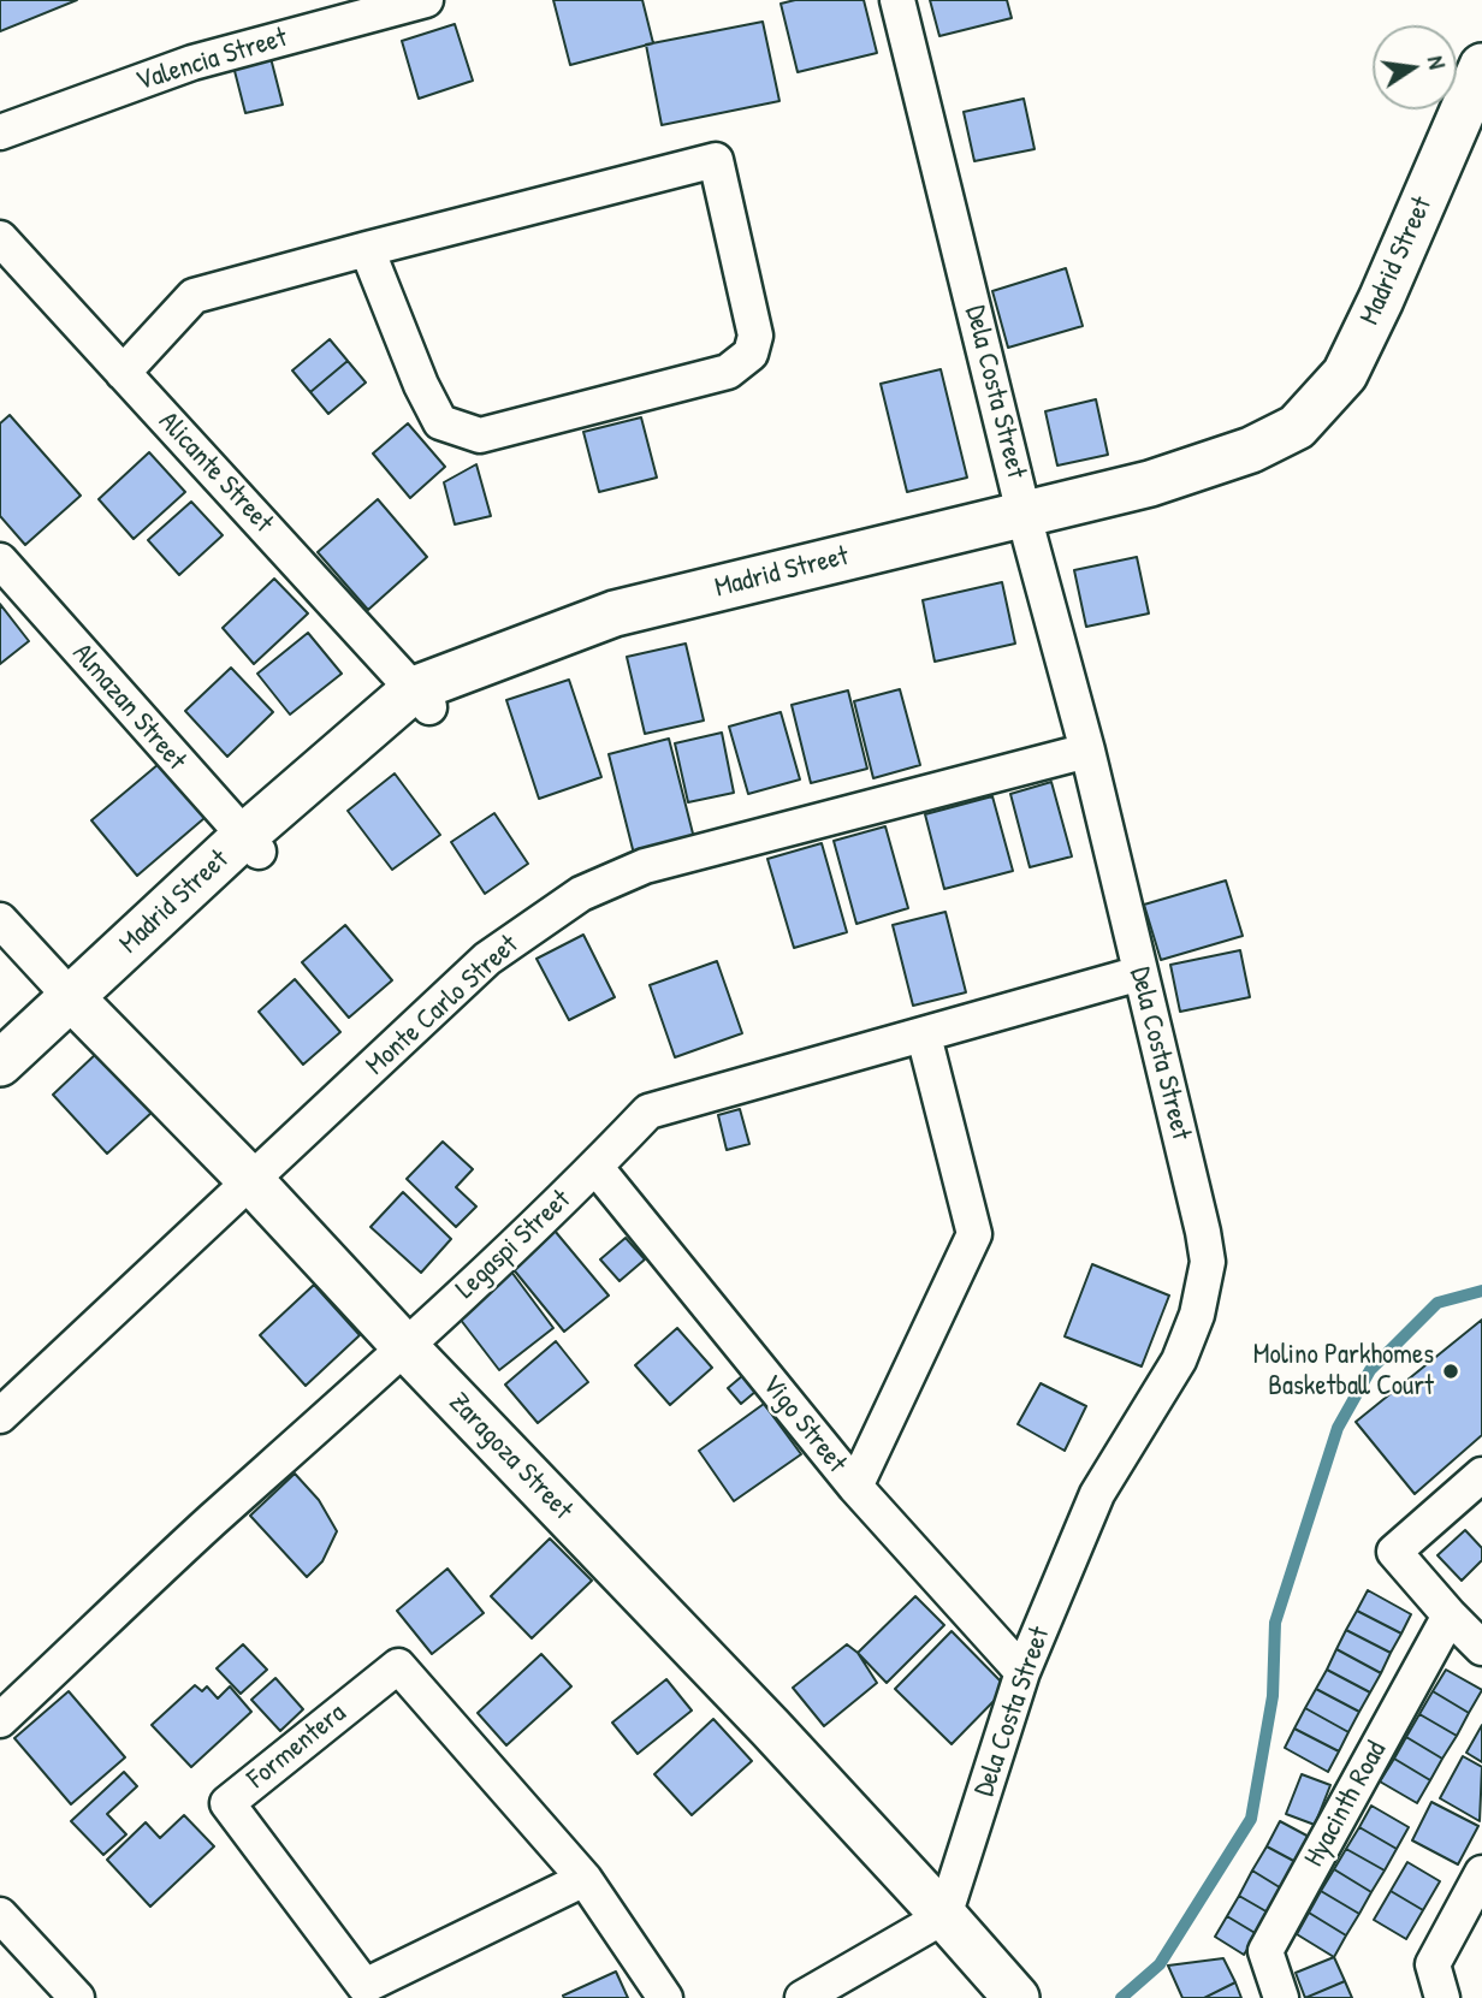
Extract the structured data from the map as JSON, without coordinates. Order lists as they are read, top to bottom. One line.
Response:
{"streets":{"street":["Valencia Street","Madrid Street","Dela Costa Street","Alicante Street","Almazan Street","Monte Carlo Street","Legaspi Street","Vigo Street","Zaragoza Street","Formentera","Hyacinth Road"]},"crossings":[["Madrid Street","Dela Costa Street"],["Madrid Street","Alicante Street"],["Madrid Street","Almazan Street"],["Madrid Street","Zaragoza Street"],["Dela Costa Street","Monte Carlo Street"],["Dela Costa Street","Legaspi Street"],["Dela Costa Street","Vigo Street"],["Dela Costa Street","Zaragoza Street"],["Monte Carlo Street","Zaragoza Street"],["Legaspi Street","Vigo Street"],["Legaspi Street","Zaragoza Street"]],"places":["Molino Parkhomes Basketball Court"],"north":"right"}
